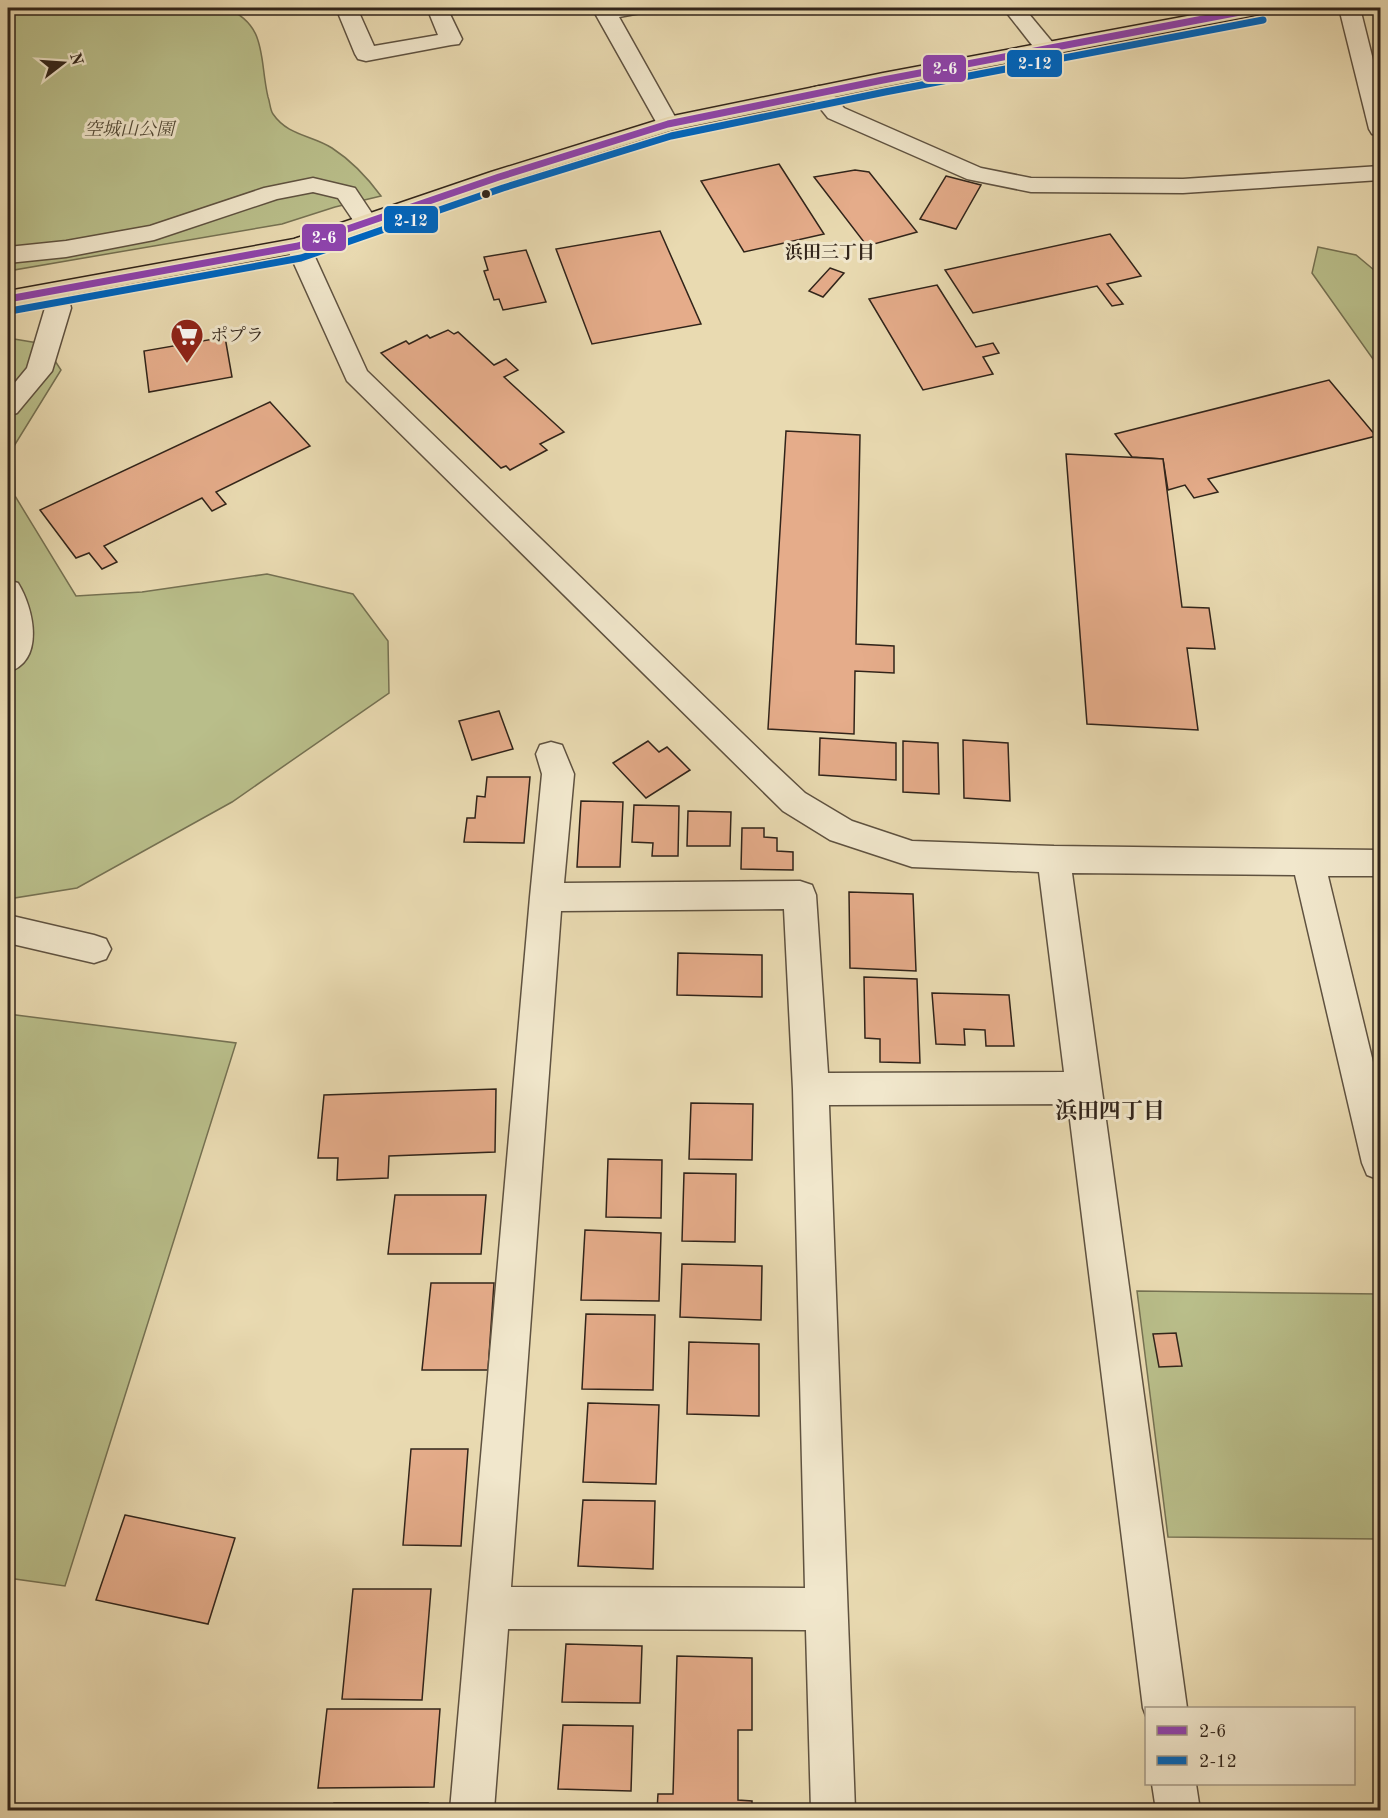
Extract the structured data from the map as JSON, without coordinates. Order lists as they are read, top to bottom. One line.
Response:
{"districts":["浜田三丁目","浜田四丁目"],"parks":["空城山公園"],"places":{"supermarket":["ポプラ"]},"lines":["transit line 2-6","transit line 2-12"],"legend":["2-6","2-12"],"north":"right"}
